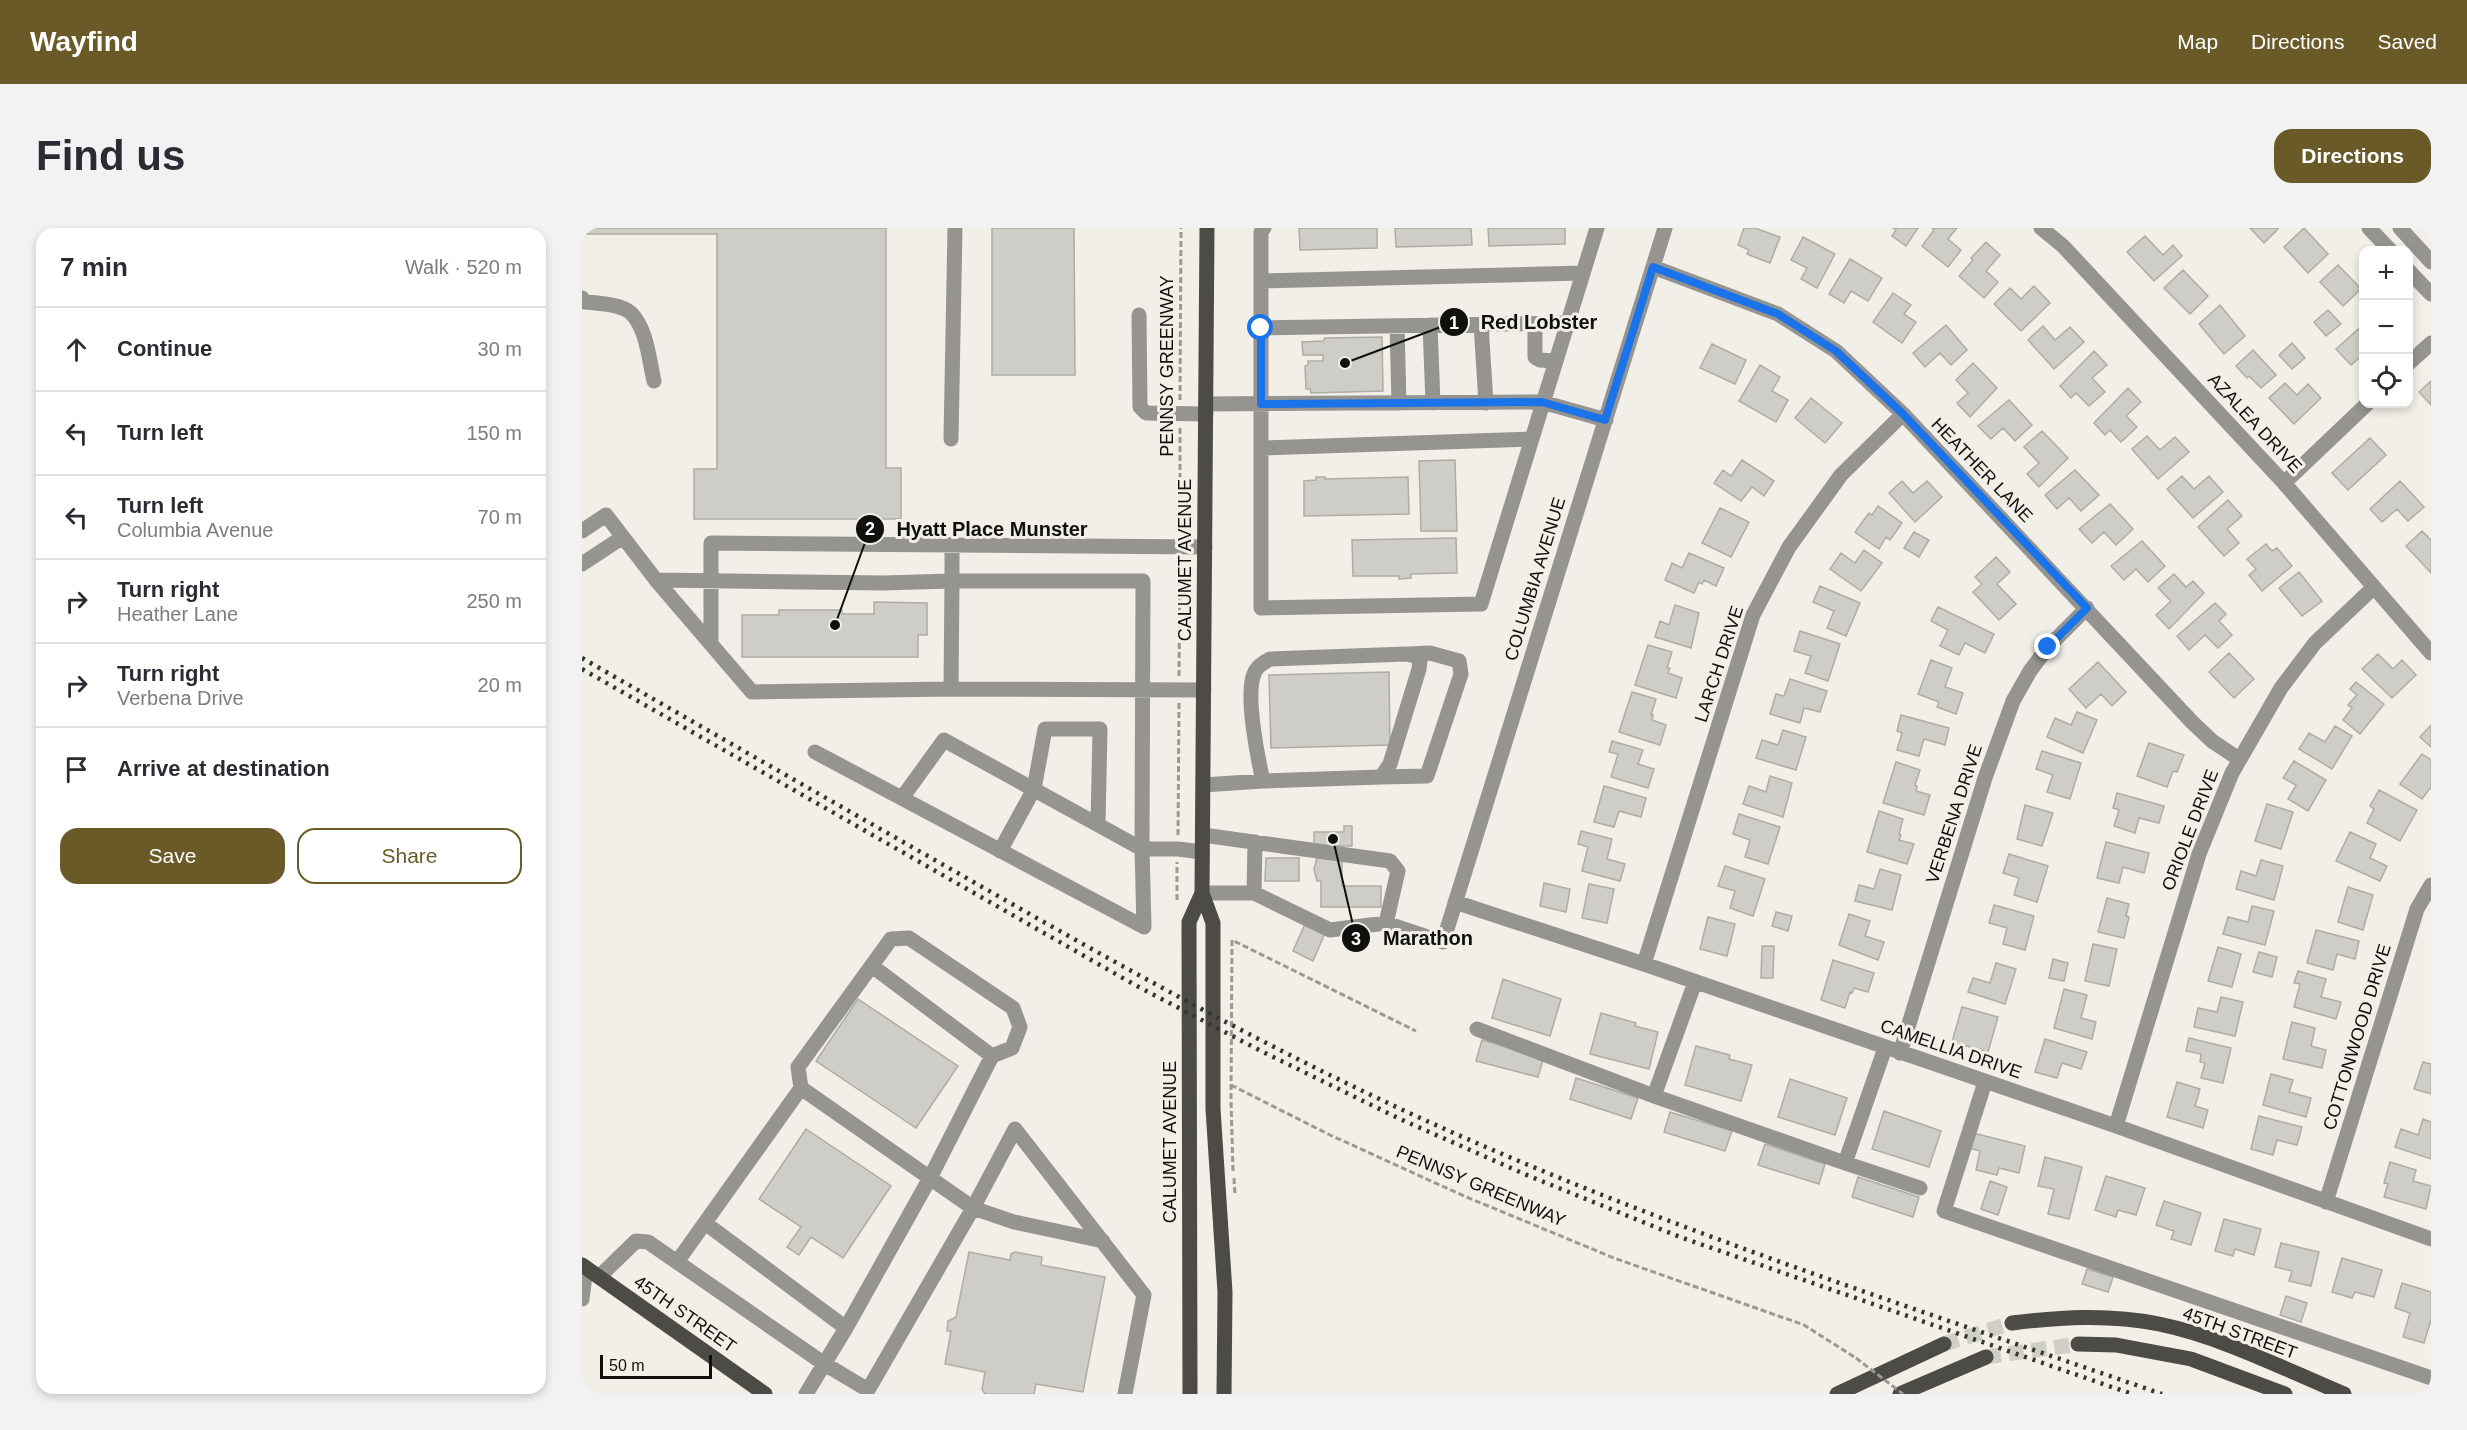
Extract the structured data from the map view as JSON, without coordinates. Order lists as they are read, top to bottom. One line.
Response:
{"streets":{"main road":["CALUMET AVENUE","45TH STREET"],"street":["AZALEA DRIVE","HEATHER LANE","COLUMBIA AVENUE","LARCH DRIVE","VERBENA DRIVE","ORIOLE DRIVE","COTTONWOOD DRIVE","CAMELLIA DRIVE"],"path":["PENNSY GREENWAY"]},"crossings":[["AZALEA DRIVE","ORIOLE DRIVE"],["HEATHER LANE","COLUMBIA AVENUE"],["HEATHER LANE","LARCH DRIVE"],["HEATHER LANE","VERBENA DRIVE"],["HEATHER LANE","ORIOLE DRIVE"],["COLUMBIA AVENUE","CAMELLIA DRIVE"],["LARCH DRIVE","CAMELLIA DRIVE"],["VERBENA DRIVE","CAMELLIA DRIVE"],["ORIOLE DRIVE","CAMELLIA DRIVE"],["COTTONWOOD DRIVE","CAMELLIA DRIVE"]],"places":["Red Lobster","Hyatt Place Munster","Marathon"],"scale_bar":"50 m","page":{"header":"Wayfind","nav":["Map","Directions","Saved"],"buttons":["Directions",["Save","Share"]],"title":"Find us","heading":["7 min","Walk · 520 m"],"map_buttons":["+","−"],"list":[["Continue","30 m"],["Turn left","150 m"],["Turn left","Columbia Avenue","70 m"],["Turn right","Heather Lane","250 m"],["Turn right","Verbena Drive","20 m"],"Arrive at destination"],"scale":"50 m"}}
